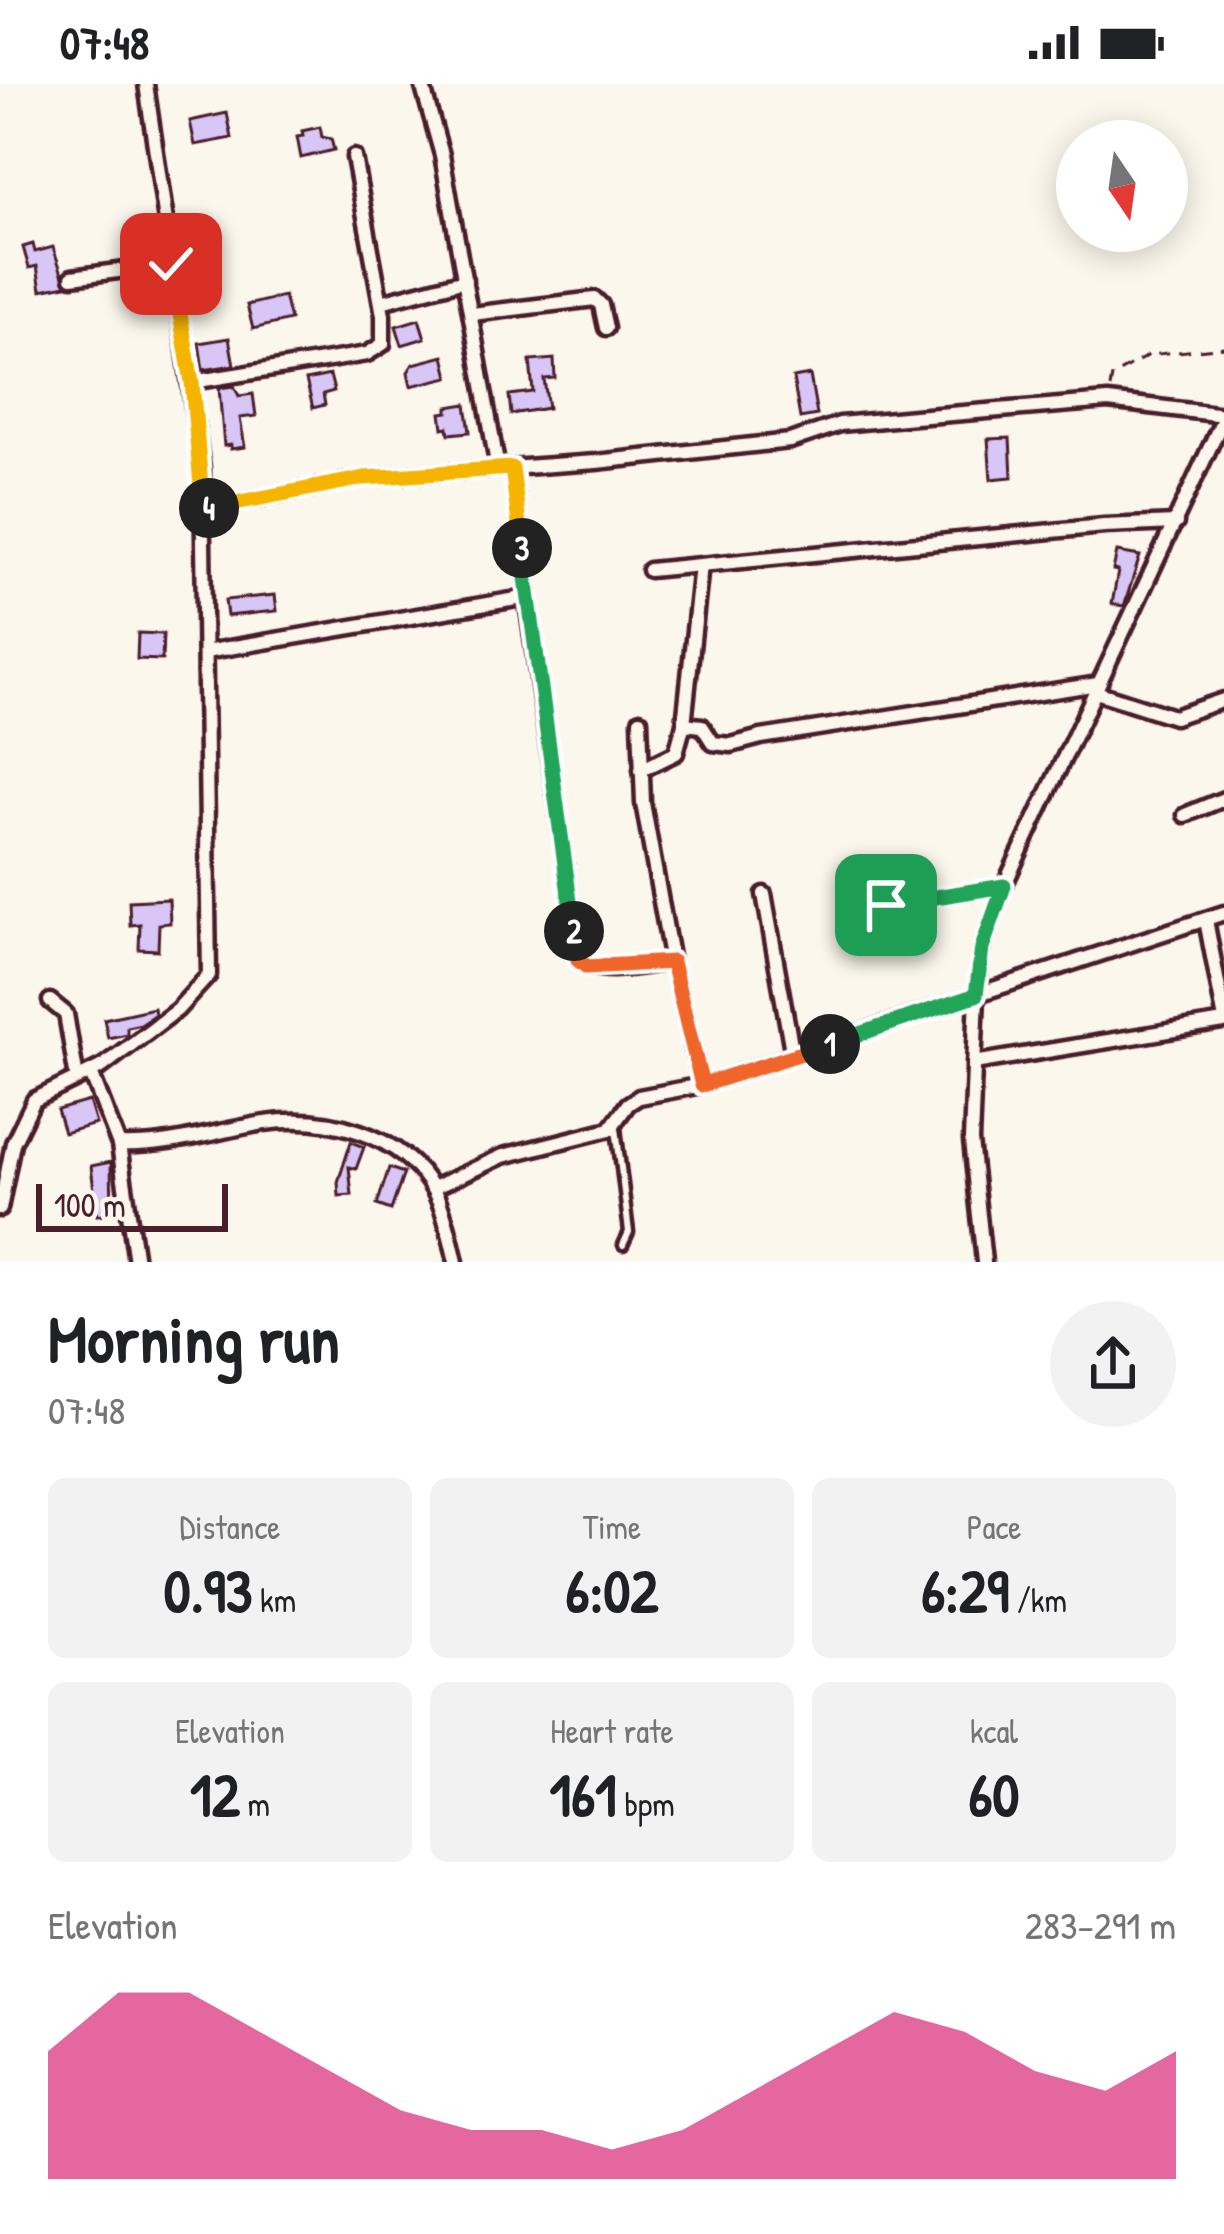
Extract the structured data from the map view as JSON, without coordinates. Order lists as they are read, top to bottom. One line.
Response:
{"scale_bar":"100 m","north":"bottom","page":{"status":"07:48","pins":["4","3","2","1"],"scale":"100 m","heading":["Morning run","07:48"],"stats":[["Distance","0.93 km"],["Time","6:02"],["Pace","6:29 /km"],["Elevation","12 m"],["Heart rate","161 bpm"],["kcal","60"]],"chart":["Elevation","283–291 m"]}}
